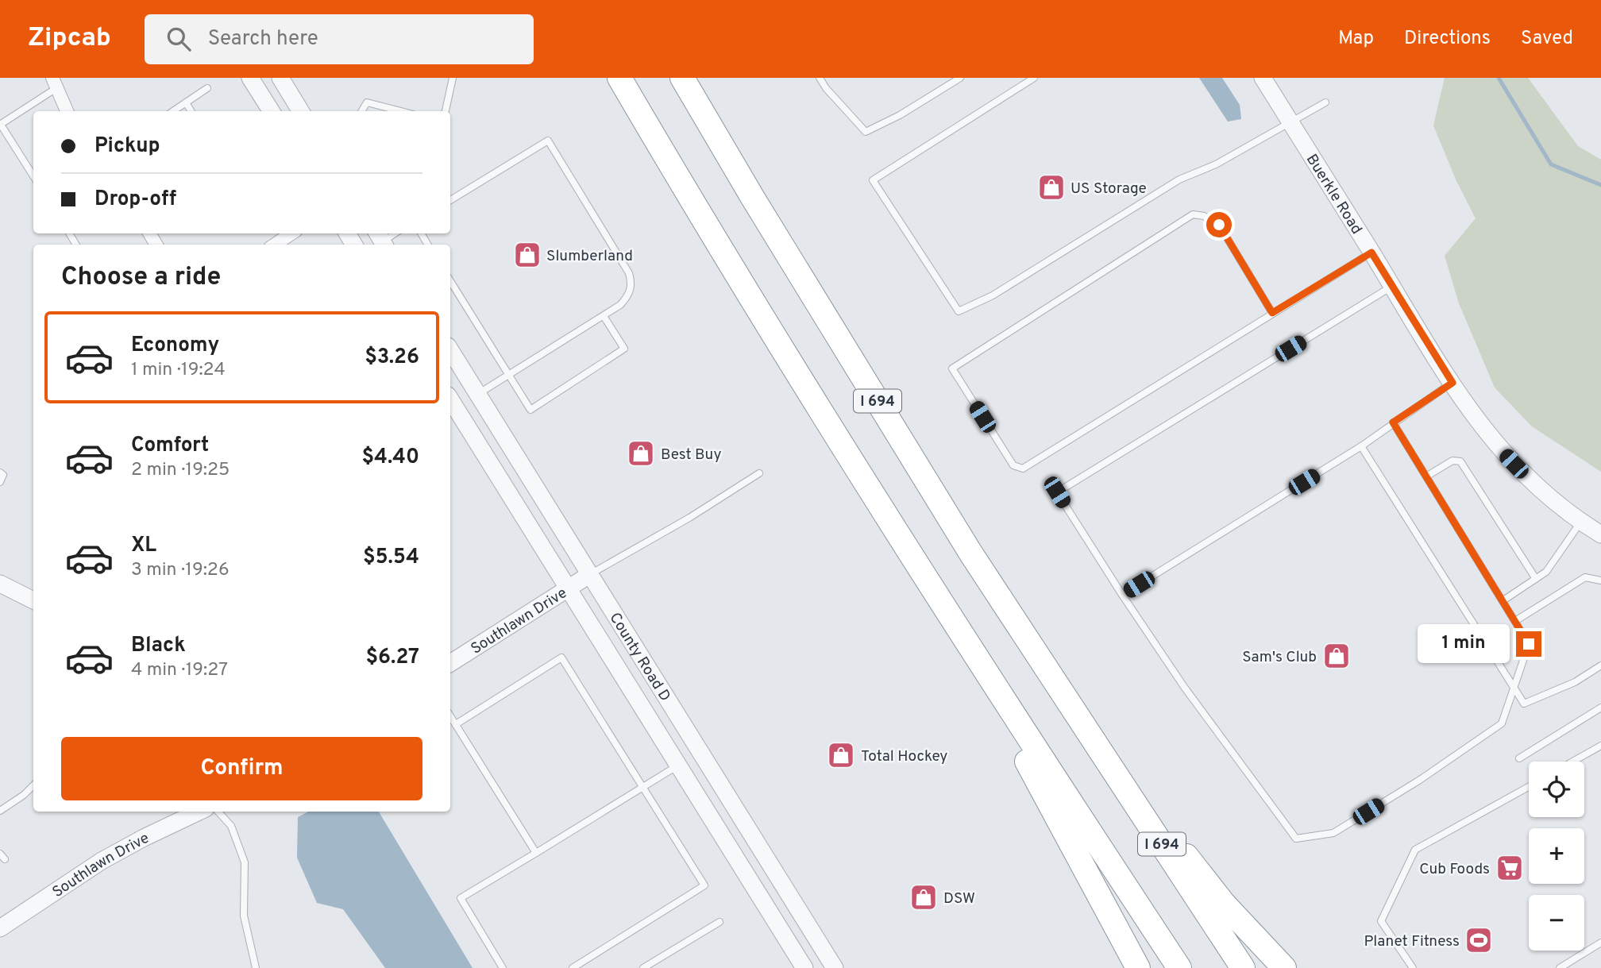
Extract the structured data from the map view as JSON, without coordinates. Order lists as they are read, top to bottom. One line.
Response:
{"streets":{"highway":["I 694"],"street":["Buerkle Road","Southlawn Drive","County Road D"]},"crossings":[["Southlawn Drive","County Road D"]],"places":{"shop":["US Storage","Slumberland","Best Buy","Sam's Club","Total Hockey","DSW"],"supermarket":["Cub Foods"],"sports":["Planet Fitness"]},"page":{"header":"Zipcab","search":"Search here","nav":["Map","Directions","Saved"],"banner":["Pickup","Drop-off"],"heading":"Choose a ride","list":[{"name":"Economy","note":"1 min · 19:24","value":"$3.26"},{"name":"Comfort","note":"2 min · 19:25","value":"$4.40"},{"name":"XL","note":"3 min · 19:26","value":"$5.54"},{"name":"Black","note":"4 min · 19:27","value":"$6.27"}],"bubble":"1 min","buttons":"Confirm","map_buttons":["+","−"]}}
